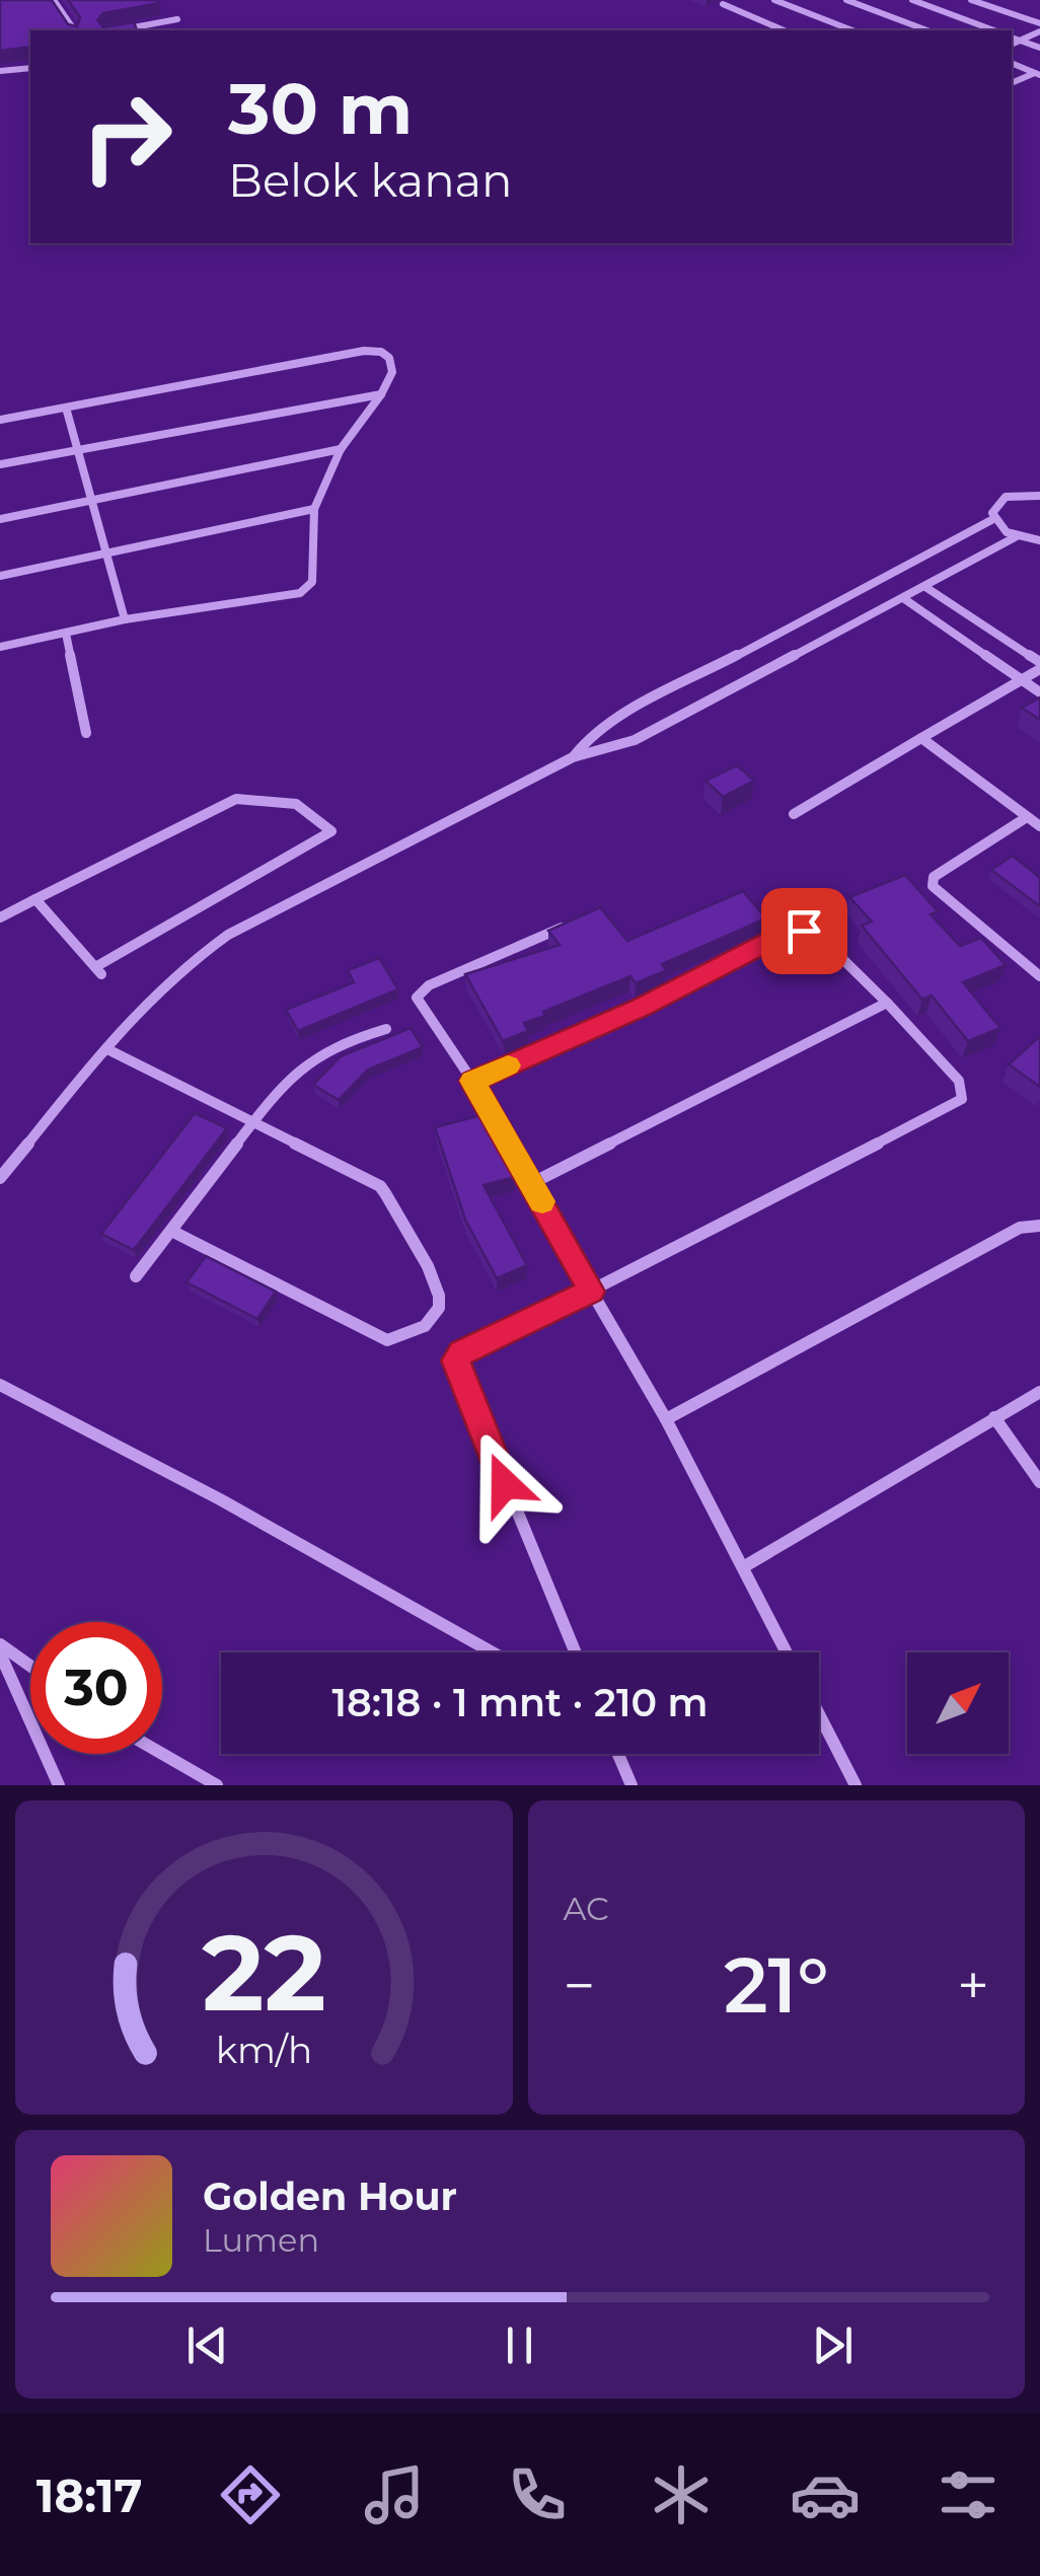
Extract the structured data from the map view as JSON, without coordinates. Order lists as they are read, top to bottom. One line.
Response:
{"north":"top right","page":{"turn":["30 m","Belok kanan"],"limit":"30","trip":"18:18 · 1 mnt · 210 m","tile":"AC","heat":["−","21°","+"],"song":["Golden Hour","Lumen"],"tabs":"18:17","gauge":["22","km/h"]}}
